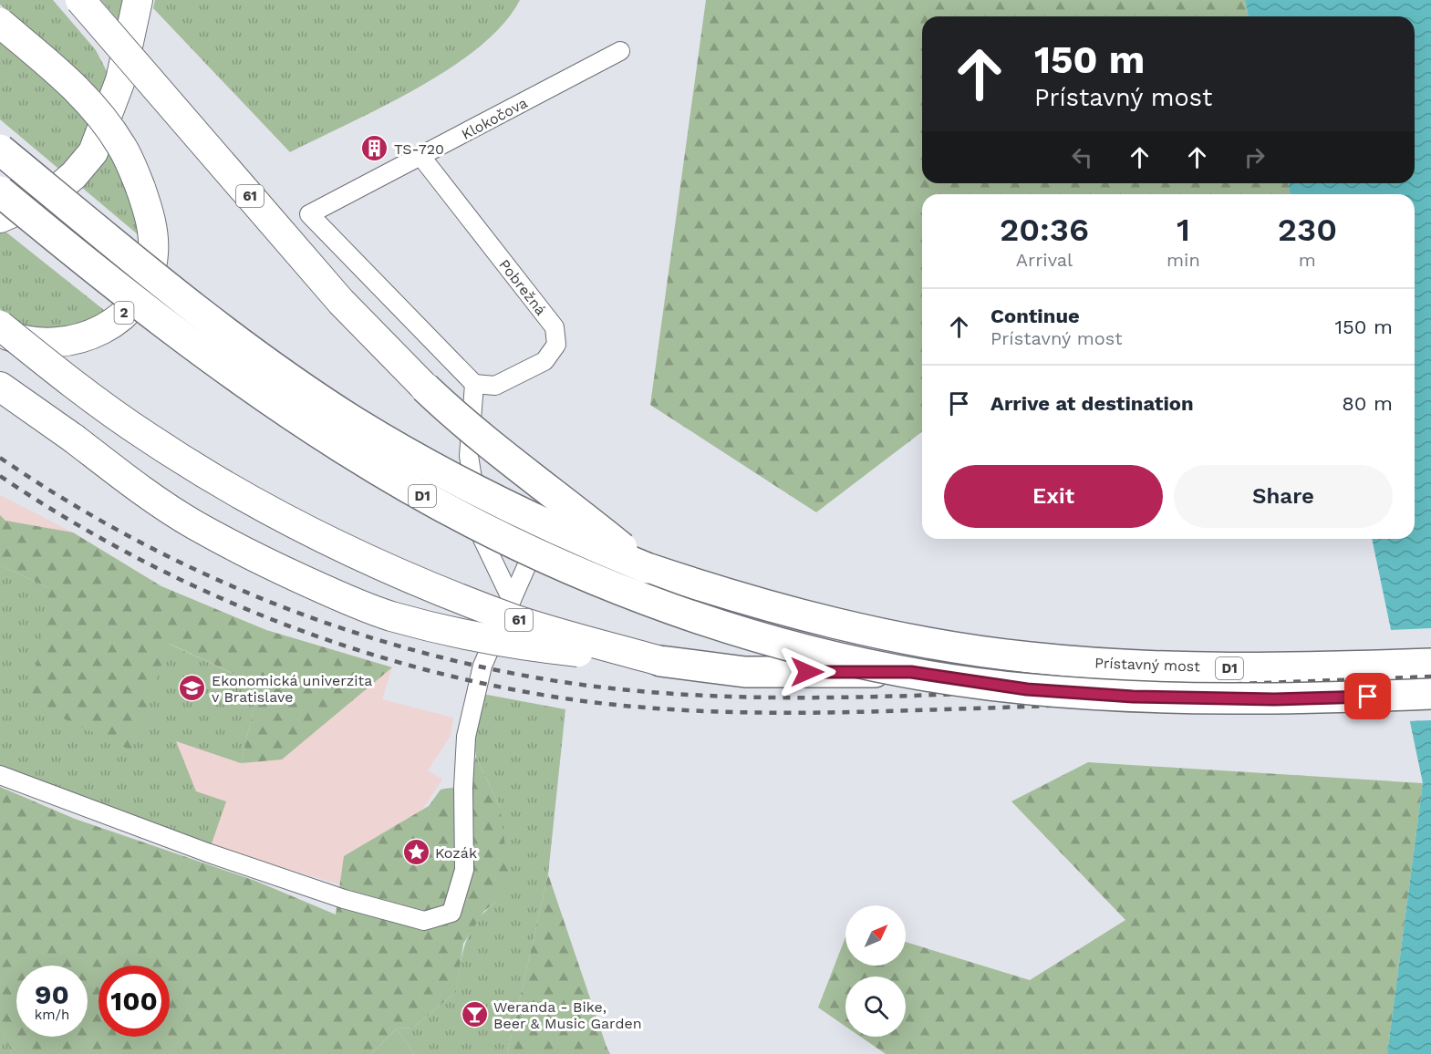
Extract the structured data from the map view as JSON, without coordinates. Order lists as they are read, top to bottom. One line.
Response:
{"streets":{"highway":["61","D1","Prístavný most"],"main road":["2"],"street":["Klokočova","Pobrežná"]},"crossings":[["Klokočova","Pobrežná"],["61","D1"],["D1","Prístavný most"]],"places":{"building":["TS-720"],"school or university":["Ekonomická univerzita v Bratislave"],"place":["Kozák"],"bar":["Weranda - Bike, Beer & Music Garden"]},"north":"top right","page":{"turn":["150 m","Prístavný most"],"eta":["20:36","Arrival","1","min","230","m"],"list":[{"name":"Continue","note":"Prístavný most","value":"150 m"},{"name":"Arrive at destination","value":"80 m"}],"buttons":["Exit","Share"],"speed":"90 km/h","limit":"100"}}
